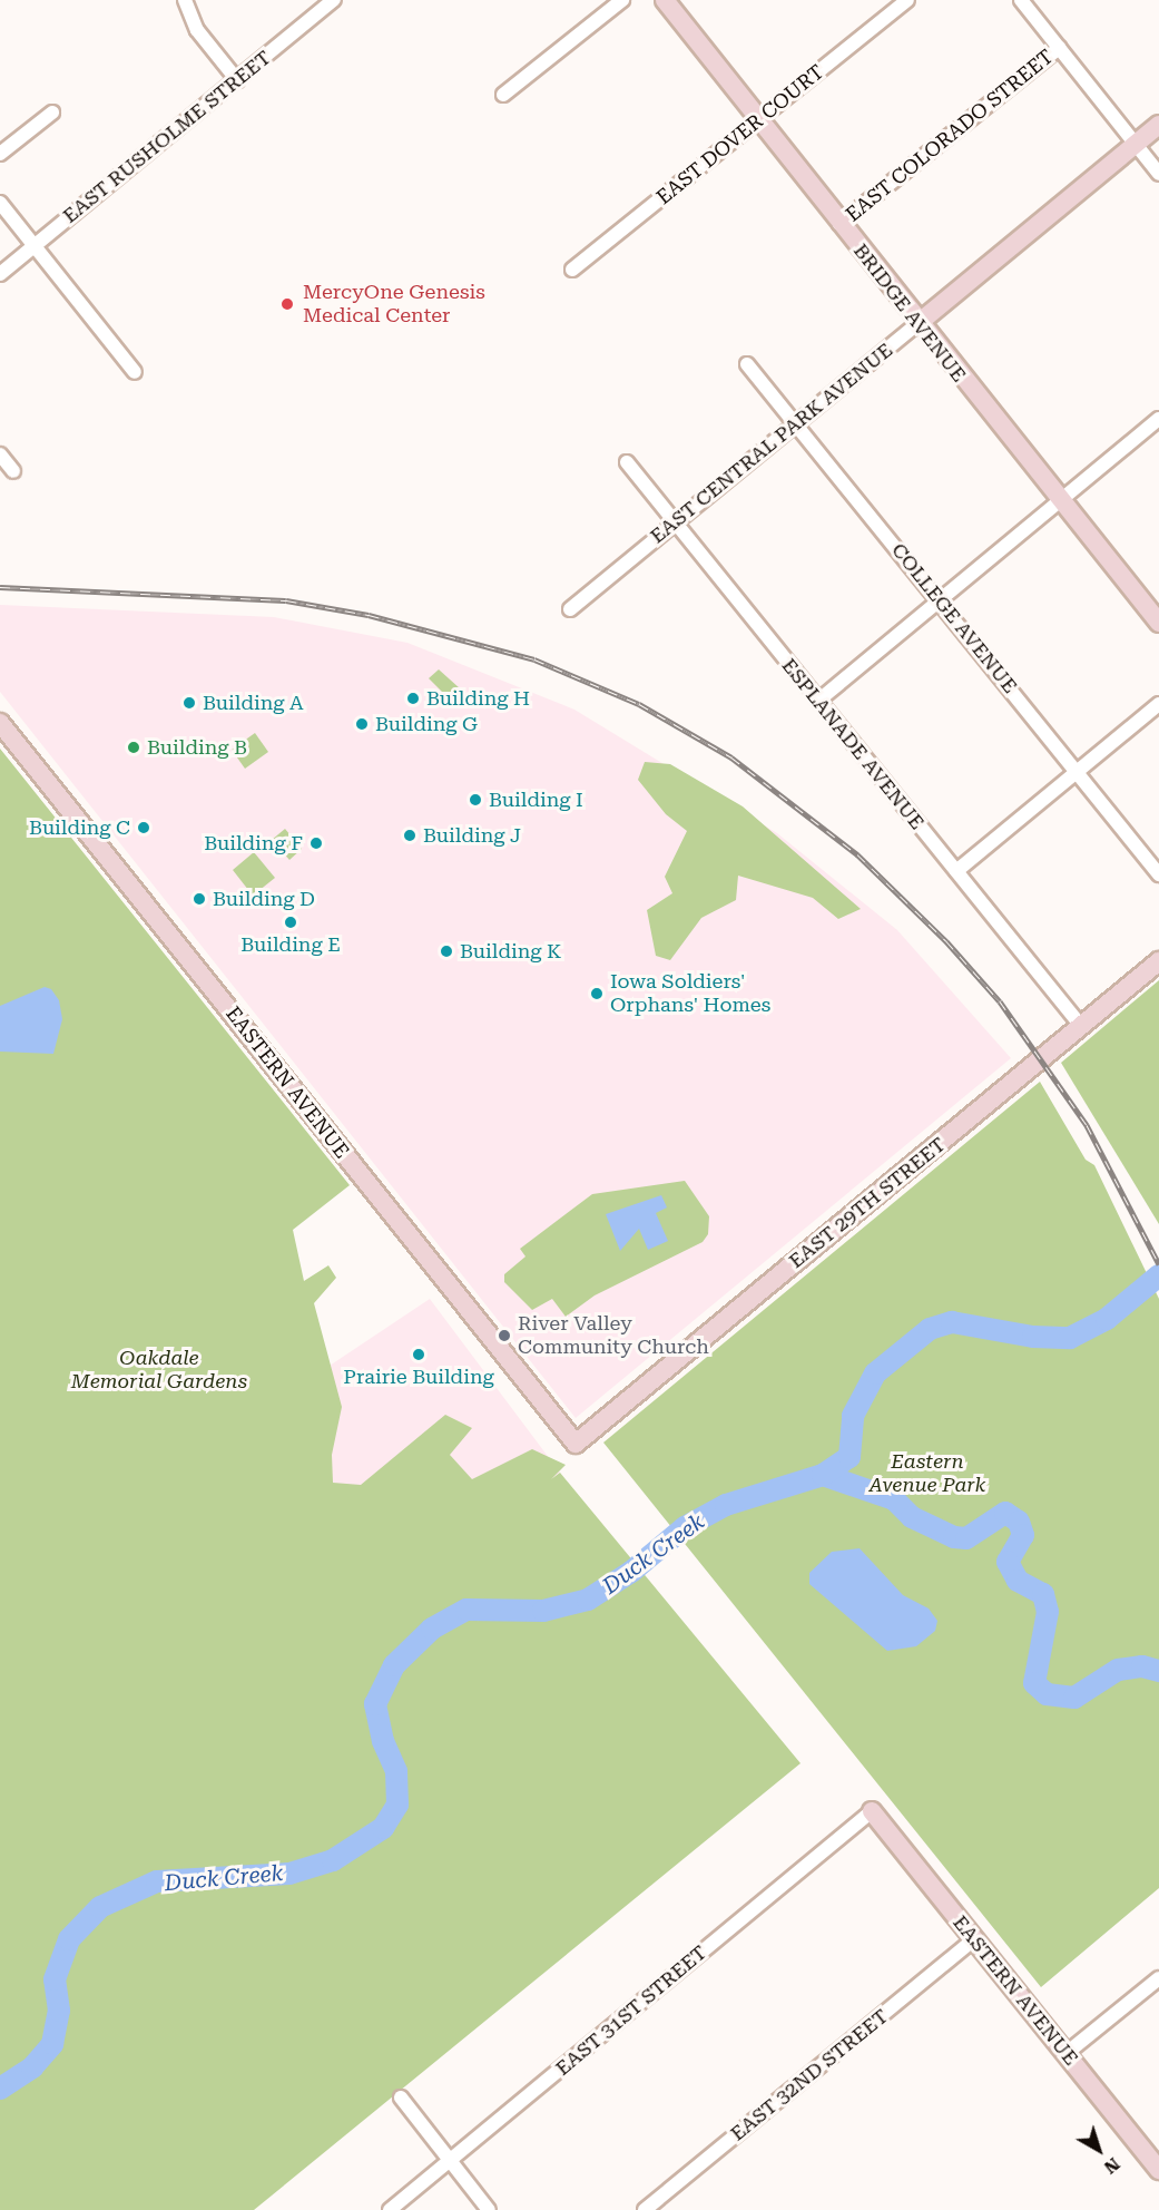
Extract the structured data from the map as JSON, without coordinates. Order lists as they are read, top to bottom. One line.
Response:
{"streets":{"street":["EAST DOVER COURT","EAST COLORADO STREET","EAST RUSHOLME STREET","BRIDGE AVENUE","EAST CENTRAL PARK AVENUE","COLLEGE AVENUE","ESPLANADE AVENUE","EASTERN AVENUE","EAST 29TH STREET","EAST 31ST STREET","EAST 32ND STREET"]},"crossings":[["EAST DOVER COURT","BRIDGE AVENUE"],["EAST COLORADO STREET","BRIDGE AVENUE"],["BRIDGE AVENUE","EAST CENTRAL PARK AVENUE"],["EAST CENTRAL PARK AVENUE","COLLEGE AVENUE"],["EAST CENTRAL PARK AVENUE","ESPLANADE AVENUE"],["ESPLANADE AVENUE","EAST 29TH STREET"],["EASTERN AVENUE","EAST 29TH STREET"],["EASTERN AVENUE","EAST 31ST STREET"],["EASTERN AVENUE","EAST 32ND STREET"]],"water":["Duck Creek"],"parks":["Oakdale Memorial Gardens","Eastern Avenue Park"],"places":["MercyOne Genesis Medical Center","Building H","Building A","Building G","Building B","Building I","Building C","Building J","Building F","Building D","Building E","Building K","Iowa Soldiers' Orphans' Homes","River Valley Community Church","Prairie Building"],"north":"bottom right"}
